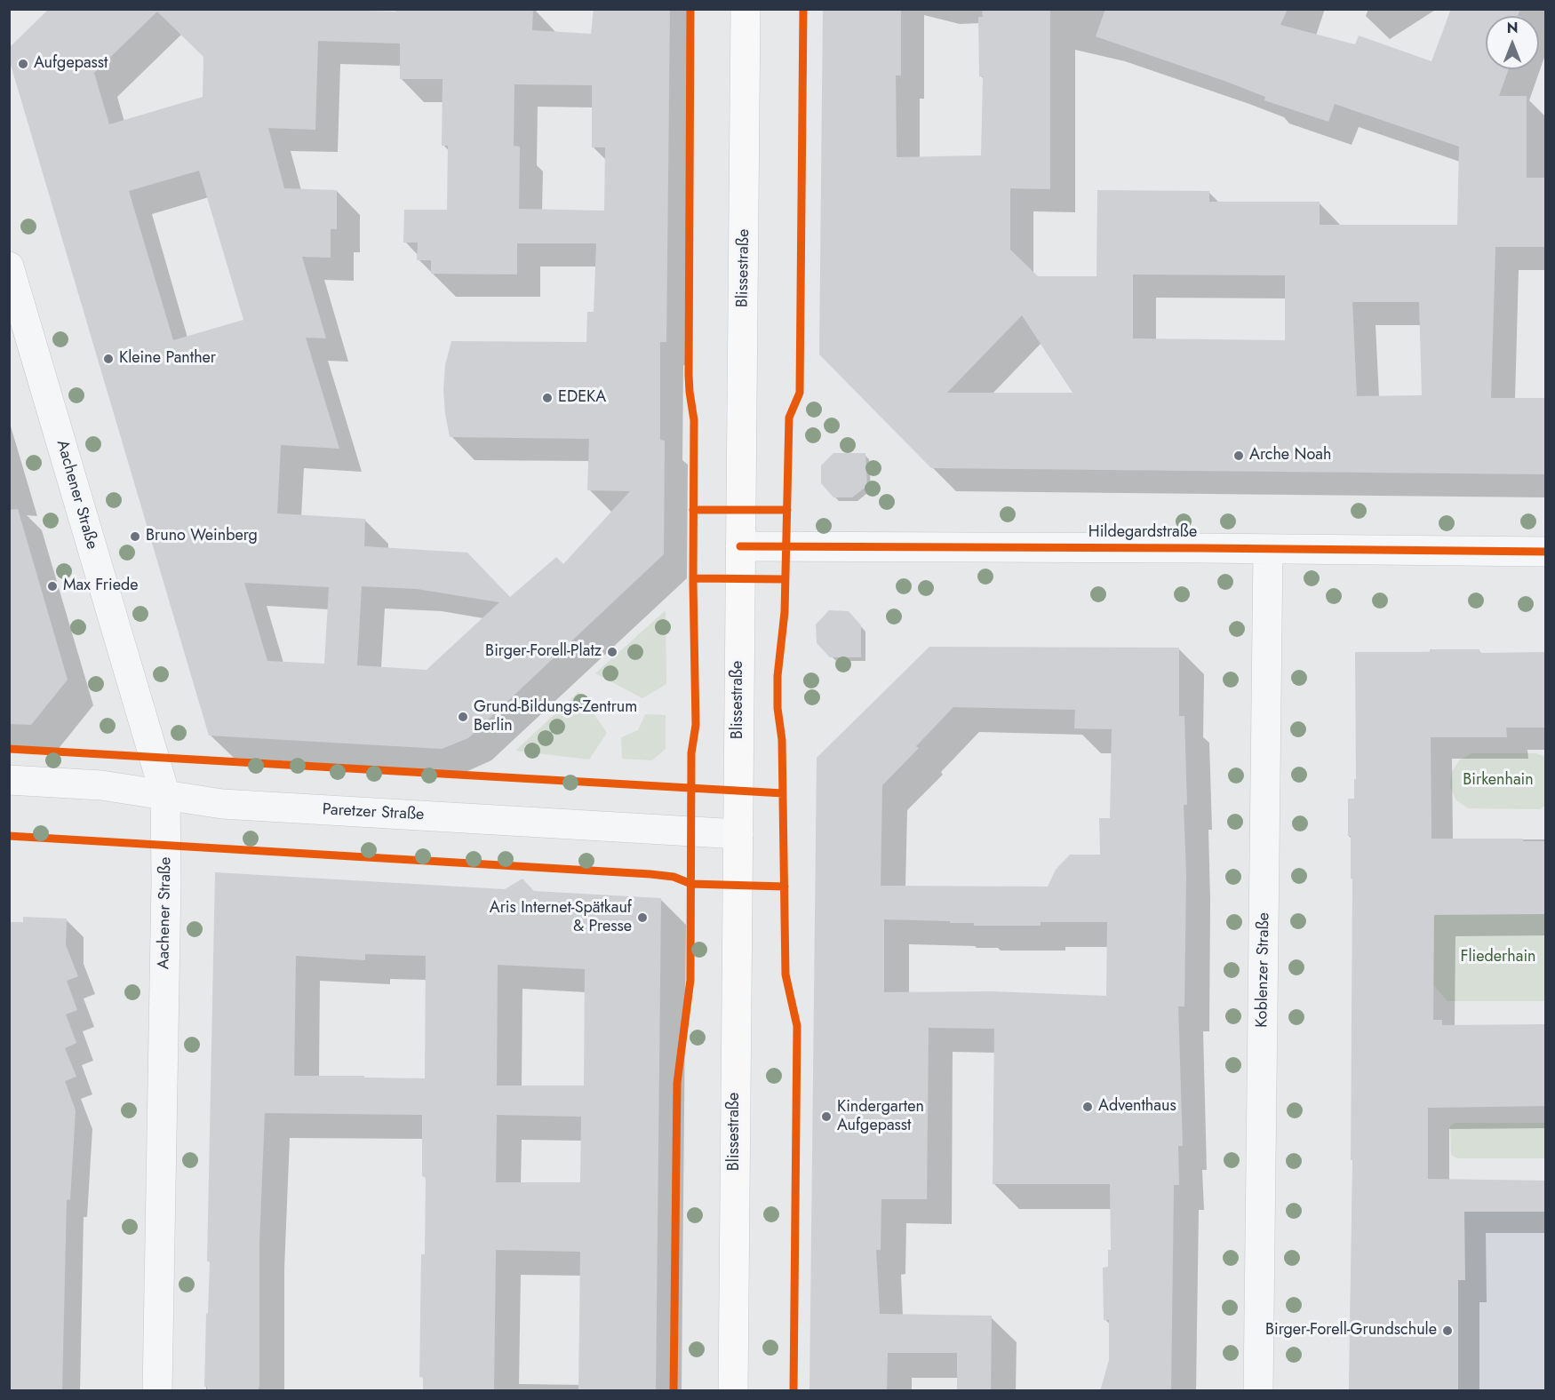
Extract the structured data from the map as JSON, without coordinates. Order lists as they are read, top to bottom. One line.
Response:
{"streets":{"main road":["Blissestraße"],"street":["Aachener Straße","Hildegardstraße","Paretzer Straße","Koblenzer Straße"]},"crossings":[["Blissestraße","Hildegardstraße"],["Blissestraße","Paretzer Straße"],["Aachener Straße","Paretzer Straße"],["Hildegardstraße","Koblenzer Straße"]],"parks":["Birkenhain","Fliederhain"],"places":["Aufgepasst","Kleine Panther","EDEKA","Arche Noah","Bruno Weinberg","Max Friede","Birger-Forell-Platz","Grund-Bildungs-Zentrum Berlin","Aris Internet-Spätkauf & Presse","Adventhaus","Kindergarten Aufgepasst","Birger-Forell-Grundschule"],"north":"top"}
